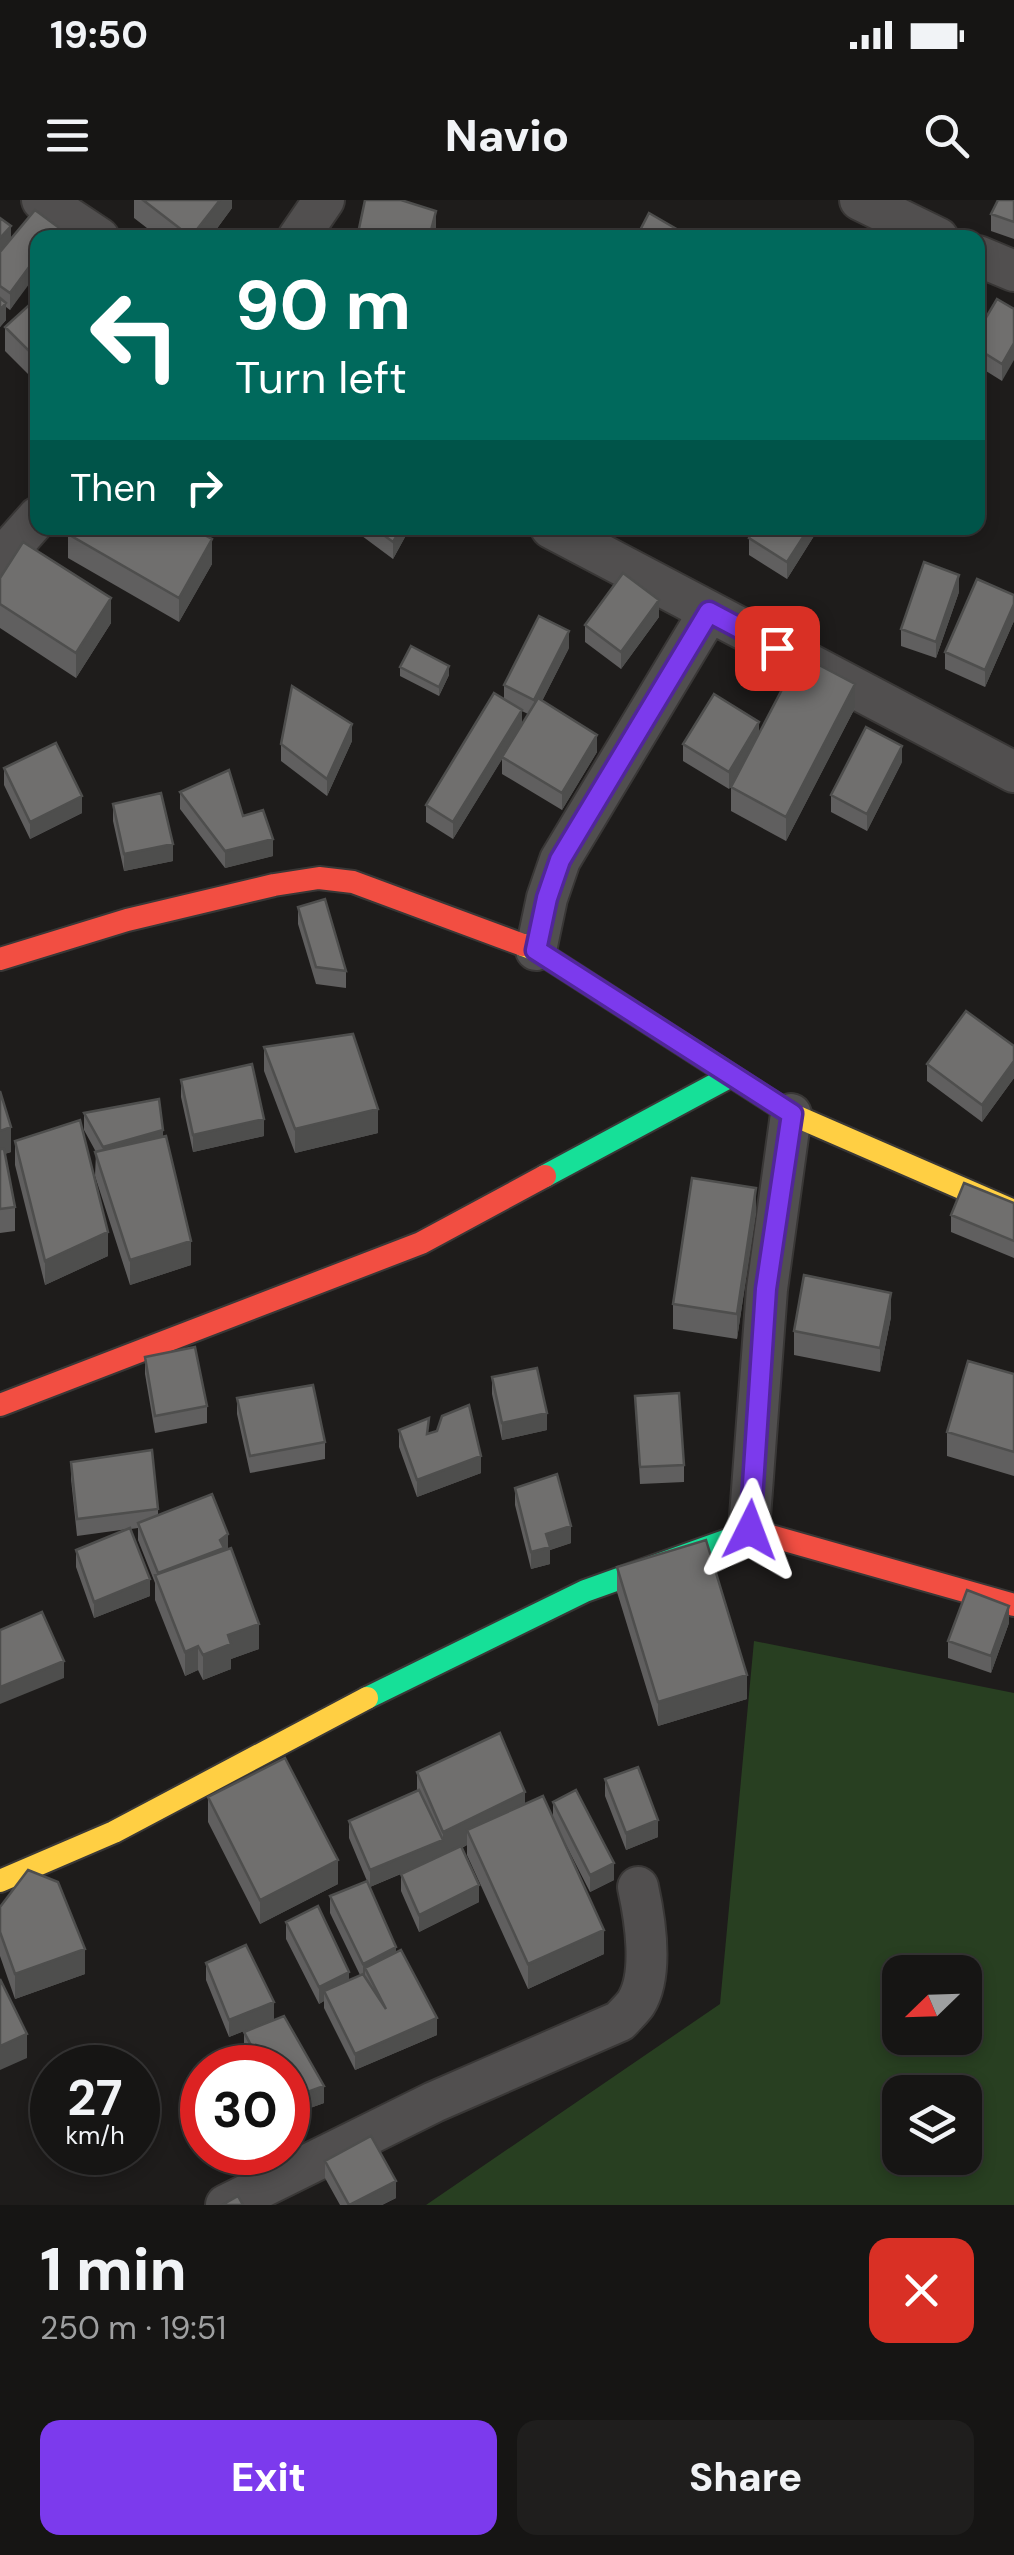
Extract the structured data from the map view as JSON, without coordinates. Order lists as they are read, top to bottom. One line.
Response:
{"north":"bottom left","page":{"status":"19:50","header":"Navio","turn":["90 m","Turn left"],"then":"Then","speed":"27 km/h","limit":"30","heading":["1 min","250 m · 19:51"],"buttons":["Exit","Share"]}}
